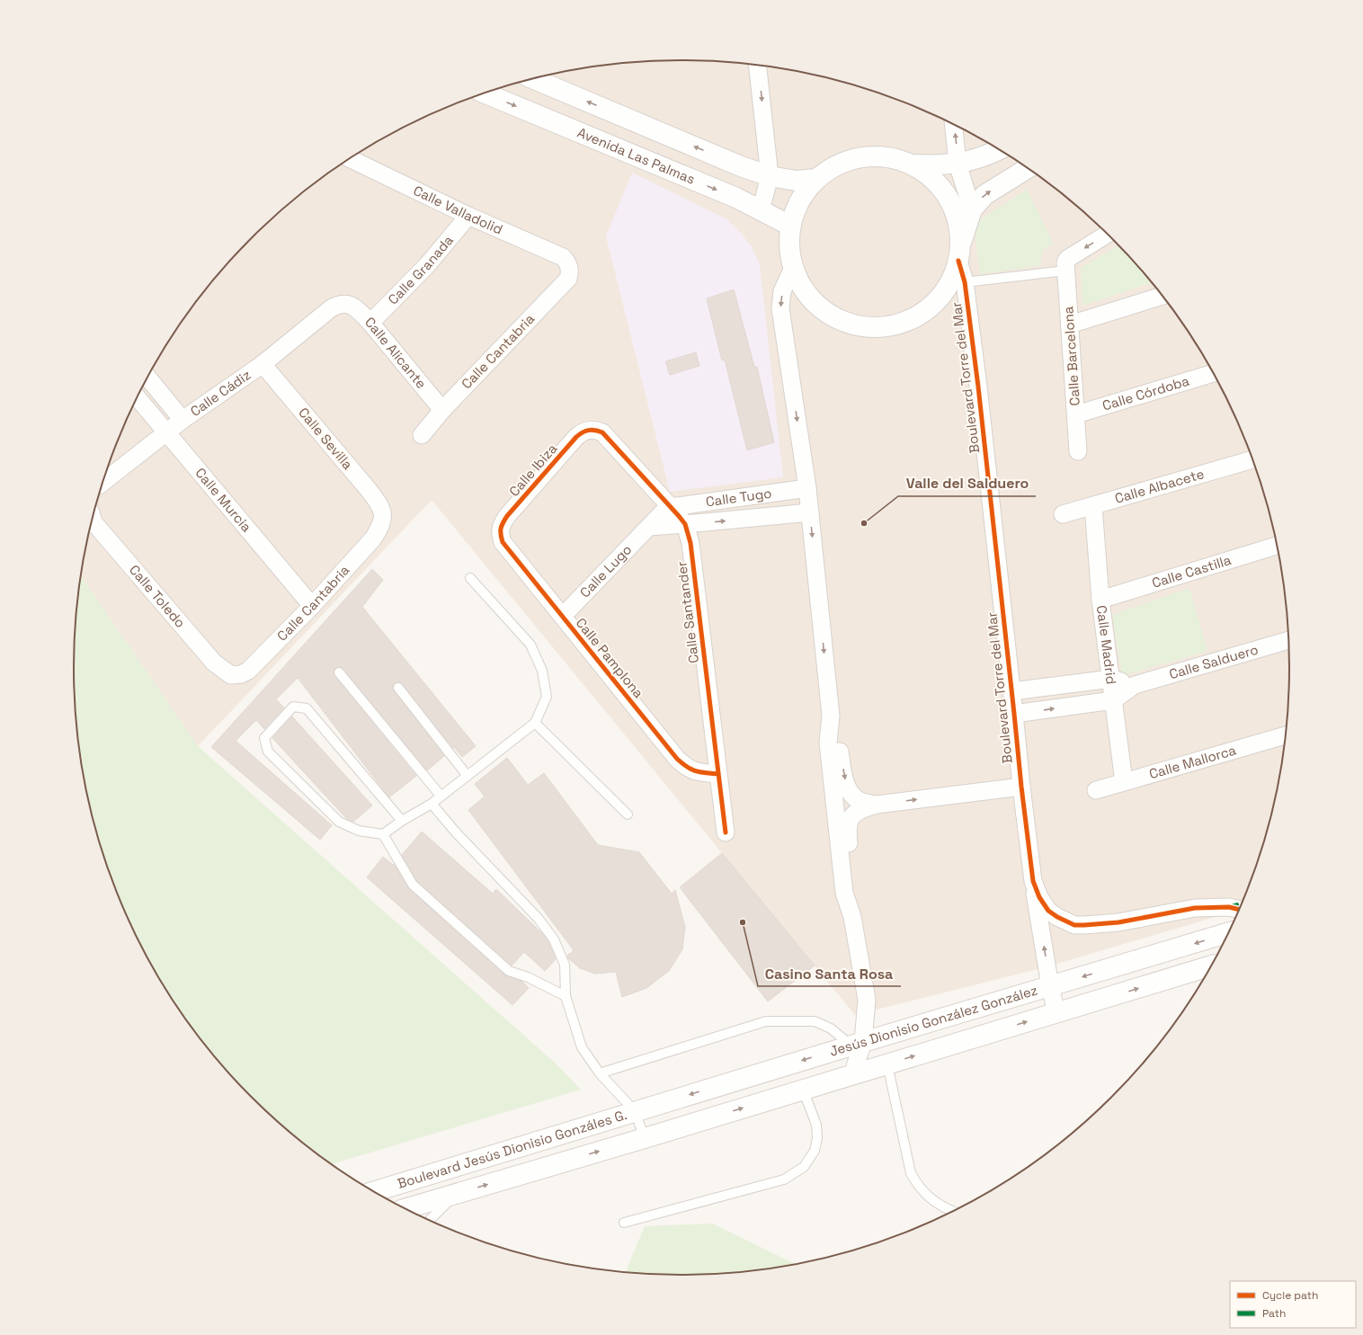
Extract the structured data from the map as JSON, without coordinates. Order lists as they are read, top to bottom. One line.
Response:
{"streets":{"main road":["Avenida Las Palmas","Jesús Dionisio González González","Boulevard Jesús Dionisio Gonzáles G."],"street":["Calle Valladolid","Calle Granada","Calle Cantabria","Calle Alicante","Calle Barcelona","Boulevard Torre del Mar","Calle Córdoba","Calle Cádiz","Calle Sevilla","Calle Ibiza","Calle Albacete","Calle Tugo","Calle Murcia","Calle Lugo","Calle Castilla","Calle Toledo","Calle Santander","Calle Madrid","Calle Pamplona","Calle Salduero","Calle Mallorca"]},"crossings":[["Calle Valladolid","Calle Granada"],["Calle Valladolid","Calle Cantabria"],["Calle Granada","Calle Alicante"],["Calle Cantabria","Calle Alicante"],["Calle Cantabria","Calle Sevilla"],["Calle Cantabria","Calle Murcia"],["Calle Cantabria","Calle Toledo"],["Calle Alicante","Calle Cádiz"],["Calle Barcelona","Calle Córdoba"],["Boulevard Torre del Mar","Calle Salduero"],["Boulevard Torre del Mar","Jesús Dionisio González González"],["Calle Cádiz","Calle Sevilla"],["Calle Cádiz","Calle Murcia"],["Calle Ibiza","Calle Santander"],["Calle Ibiza","Calle Pamplona"],["Calle Albacete","Calle Madrid"],["Calle Tugo","Calle Lugo"],["Calle Tugo","Calle Santander"],["Calle Lugo","Calle Santander"],["Calle Lugo","Calle Pamplona"],["Calle Castilla","Calle Madrid"],["Calle Santander","Calle Pamplona"],["Calle Madrid","Calle Salduero"],["Calle Madrid","Calle Mallorca"],["Jesús Dionisio González González","Boulevard Jesús Dionisio Gonzáles G."]],"places":["Valle del Salduero","Casino Santa Rosa"],"legend":["Cycle path","Path"]}
